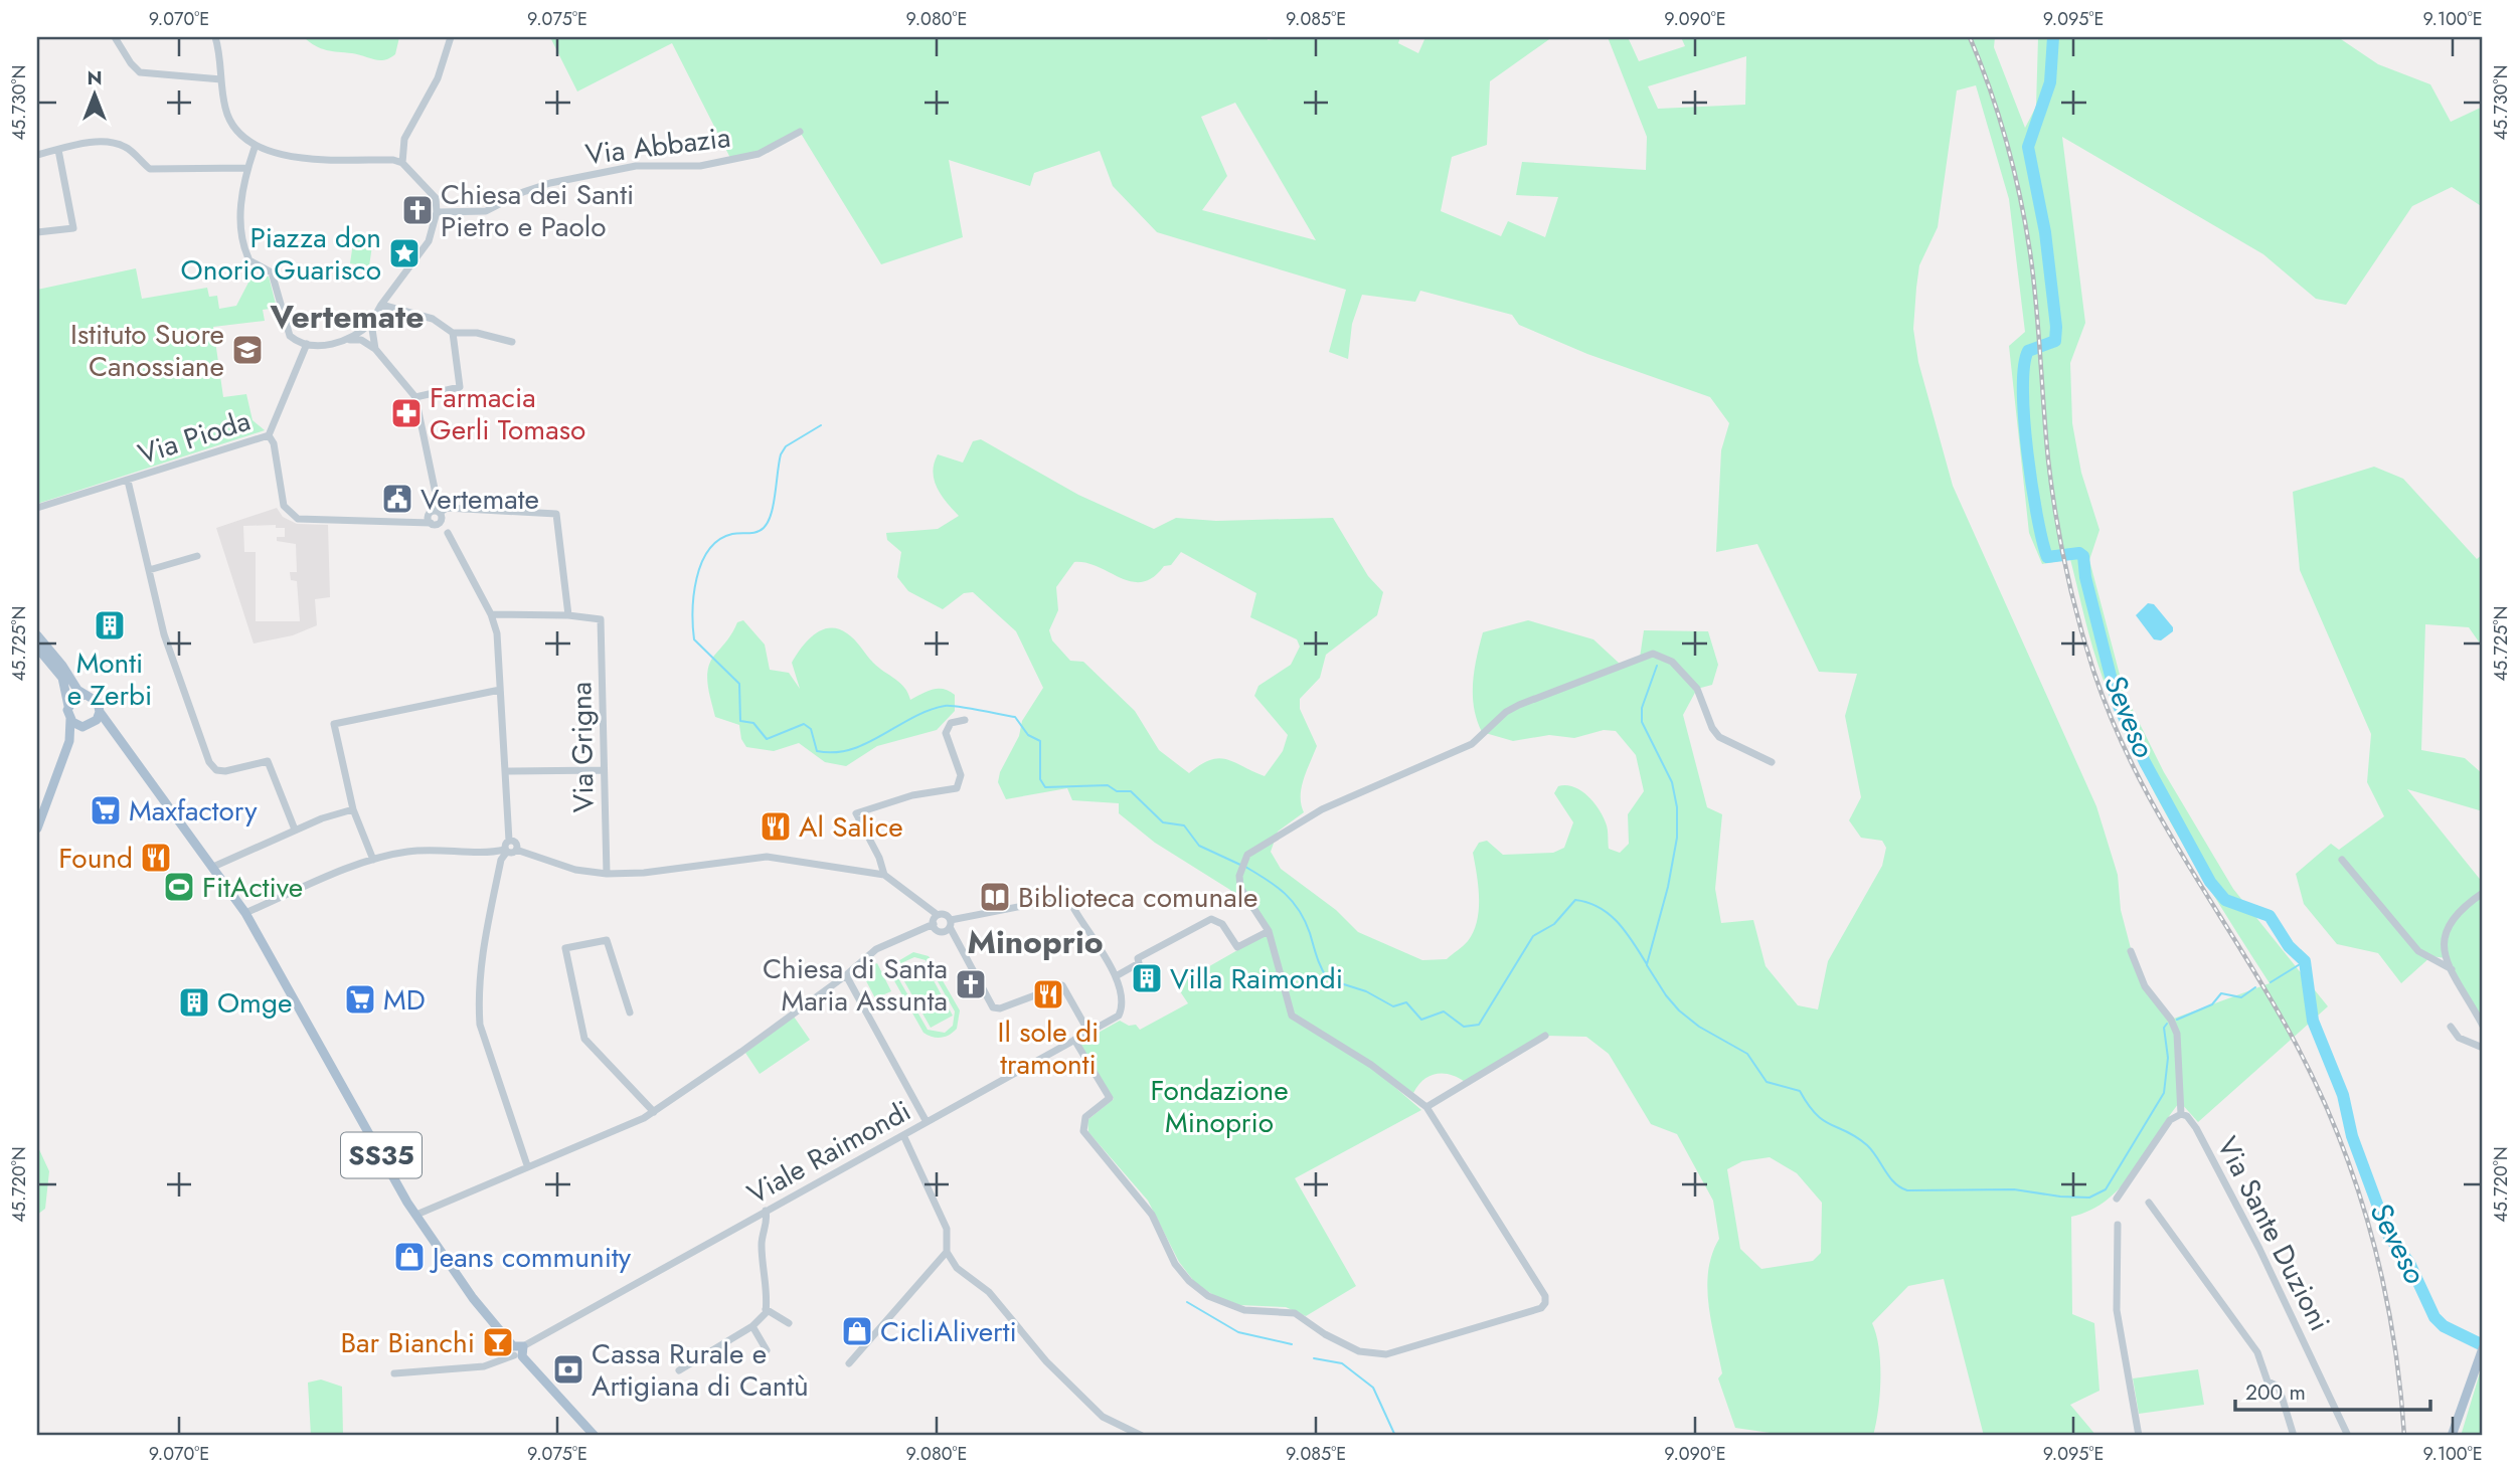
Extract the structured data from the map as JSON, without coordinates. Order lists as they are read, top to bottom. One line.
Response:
{"streets":{"main road":["SS35"],"street":["Via Abbazia","Via Pioda","Via Grigna","Viale Raimondi","Via Sante Duzioni"]},"crossings":[["Viale Raimondi","SS35"]],"districts":["Vertemate","Minoprio"],"water":["Seveso"],"parks":["Fondazione Minoprio"],"places":{"church":["Chiesa dei Santi Pietro e Paolo","Chiesa di Santa Maria Assunta"],"place":["Piazza don Onorio Guarisco"],"school or university":["Istituto Suore Canossiane"],"pharmacy":["Farmacia Gerli Tomaso"],"public building":["Vertemate"],"building":["Monti e Zerbi","Villa Raimondi","Omge"],"supermarket":["Maxfactory","MD"],"restaurant":["Al Salice","Found","Il sole di tramonti"],"sports":["FitActive"],"library":["Biblioteca comunale"],"shop":["Jeans community","CicliAliverti"],"bar":["Bar Bianchi"],"bank":["Cassa Rurale e Artigiana di Cantù"]},"scale_bar":"200 m","north":"top","coordinates":["9.070°E","9.075°E","9.080°E","9.085°E","9.090°E","9.095°E","9.100°E","45.730°N","45.725°N","45.720°N"]}
